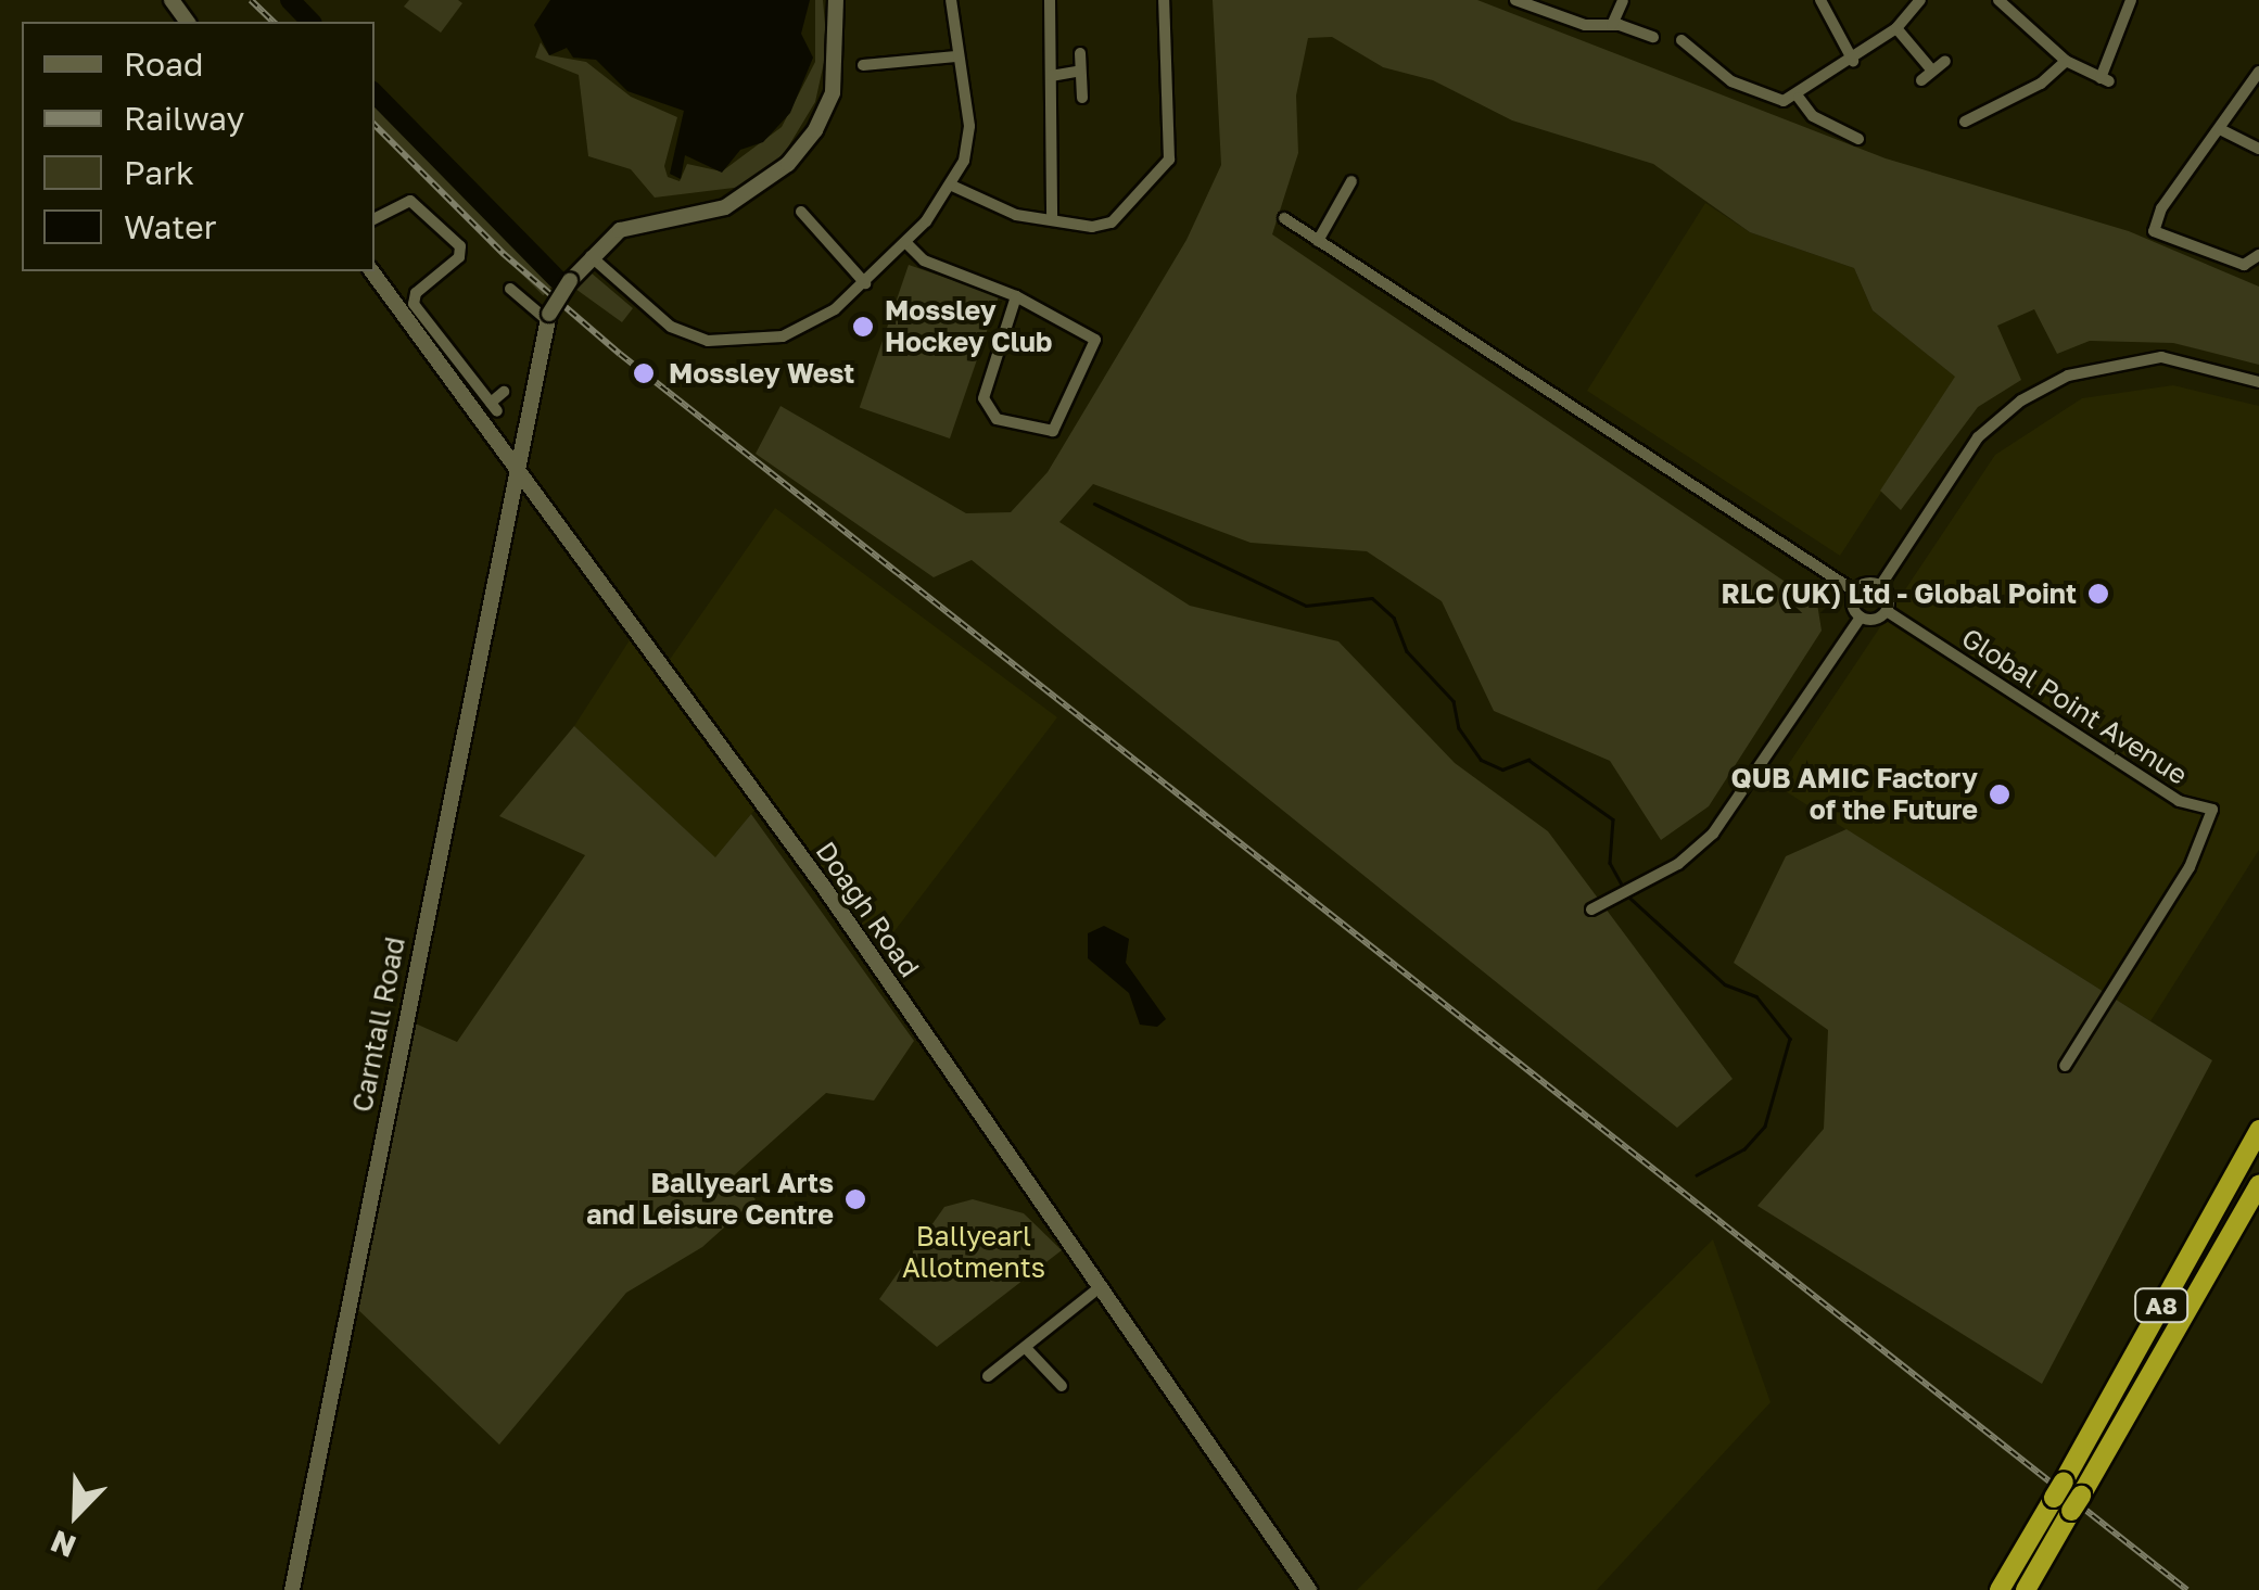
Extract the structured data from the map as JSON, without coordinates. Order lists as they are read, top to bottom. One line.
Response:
{"streets":{"highway":["A8"],"street":["Global Point Avenue","Doagh Road","Carntall Road"]},"crossings":[["Doagh Road","Carntall Road"]],"parks":["Ballyearl Allotments"],"places":["Mossley Hockey Club","Mossley West","RLC (UK) Ltd - Global Point","QUB AMIC Factory of the Future","Ballyearl Arts and Leisure Centre"],"legend":["Road","Railway","Park","Water"],"north":"bottom left"}
